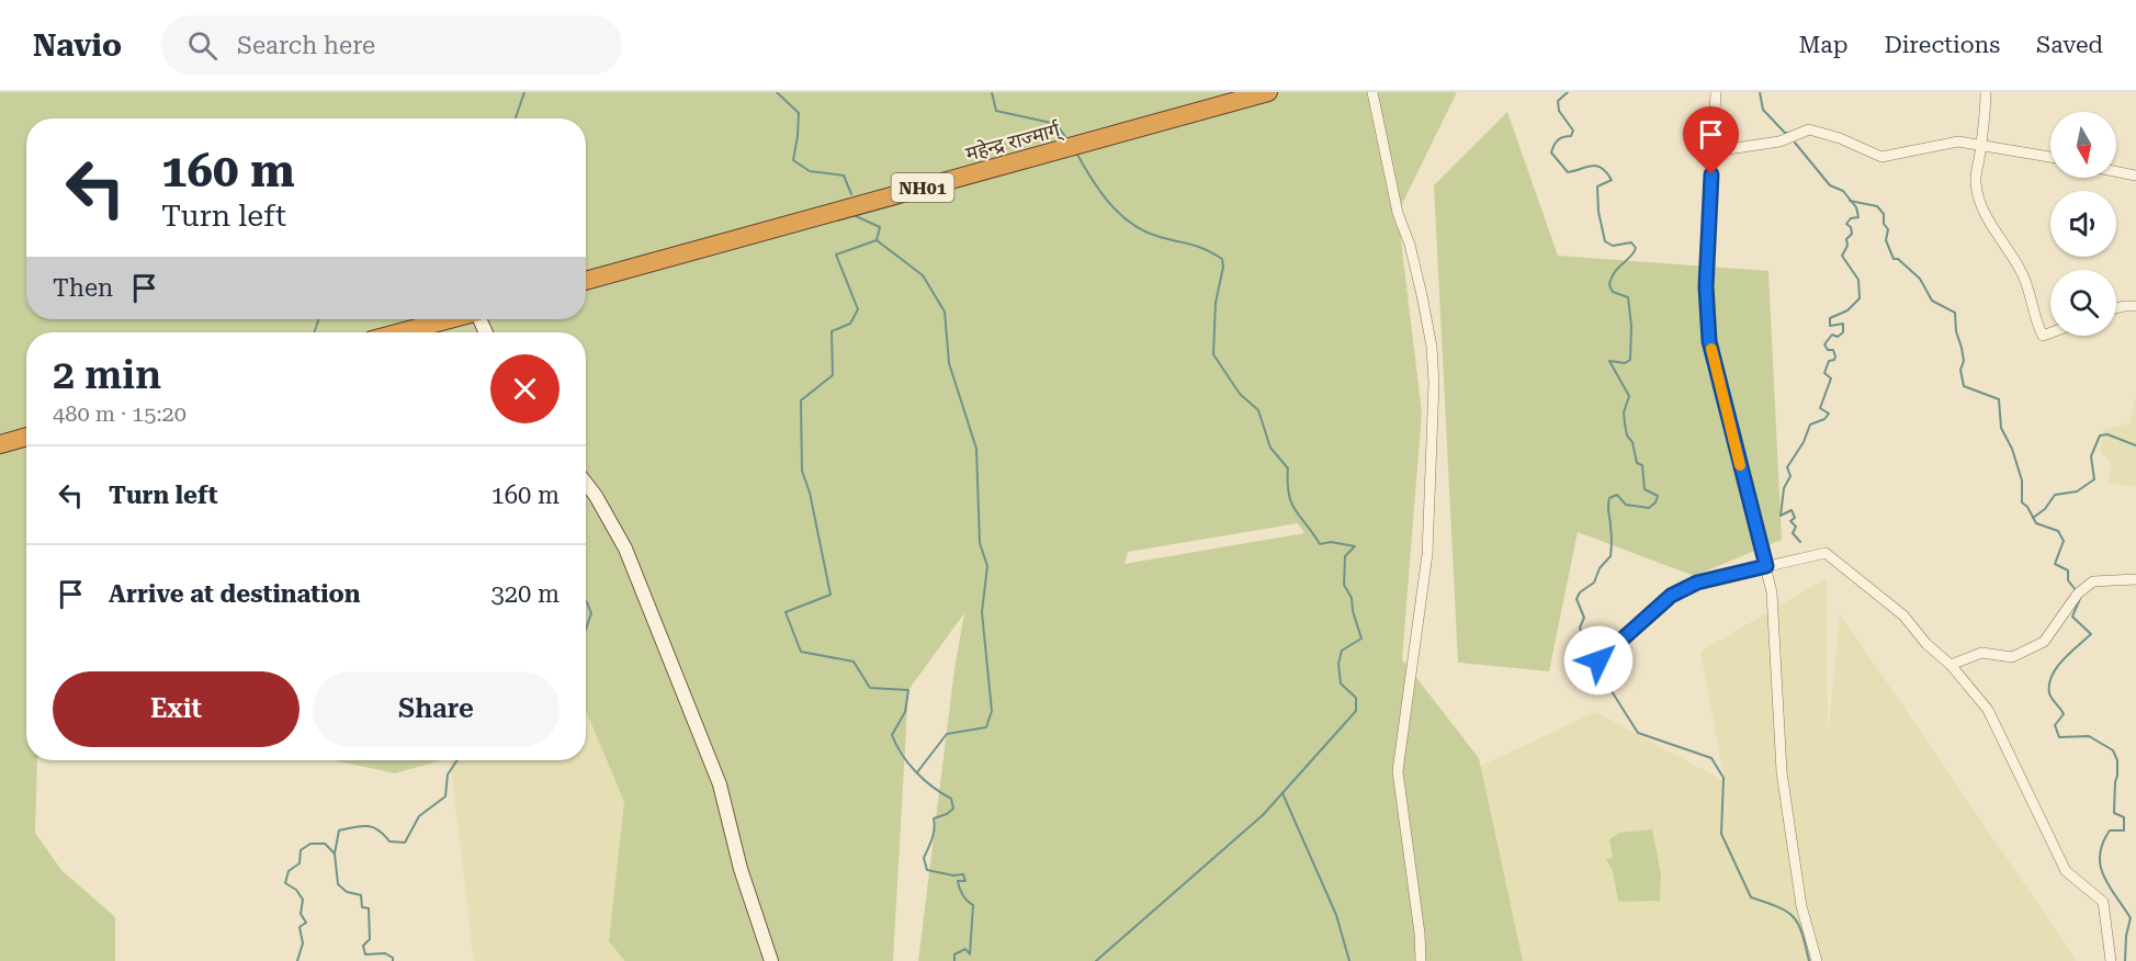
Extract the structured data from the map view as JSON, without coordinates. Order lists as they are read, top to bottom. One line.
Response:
{"streets":{"highway":["महेन्द्र राज्मार्ग्","NH01"]},"north":"bottom","page":{"header":"Navio","search":"Search here","nav":["Map","Directions","Saved"],"turn":["160 m","Turn left"],"then":"Then","heading":["2 min","480 m · 15:20"],"list":[{"name":"Turn left","value":"160 m"},{"name":"Arrive at destination","value":"320 m"}],"buttons":["Exit","Share"]}}
